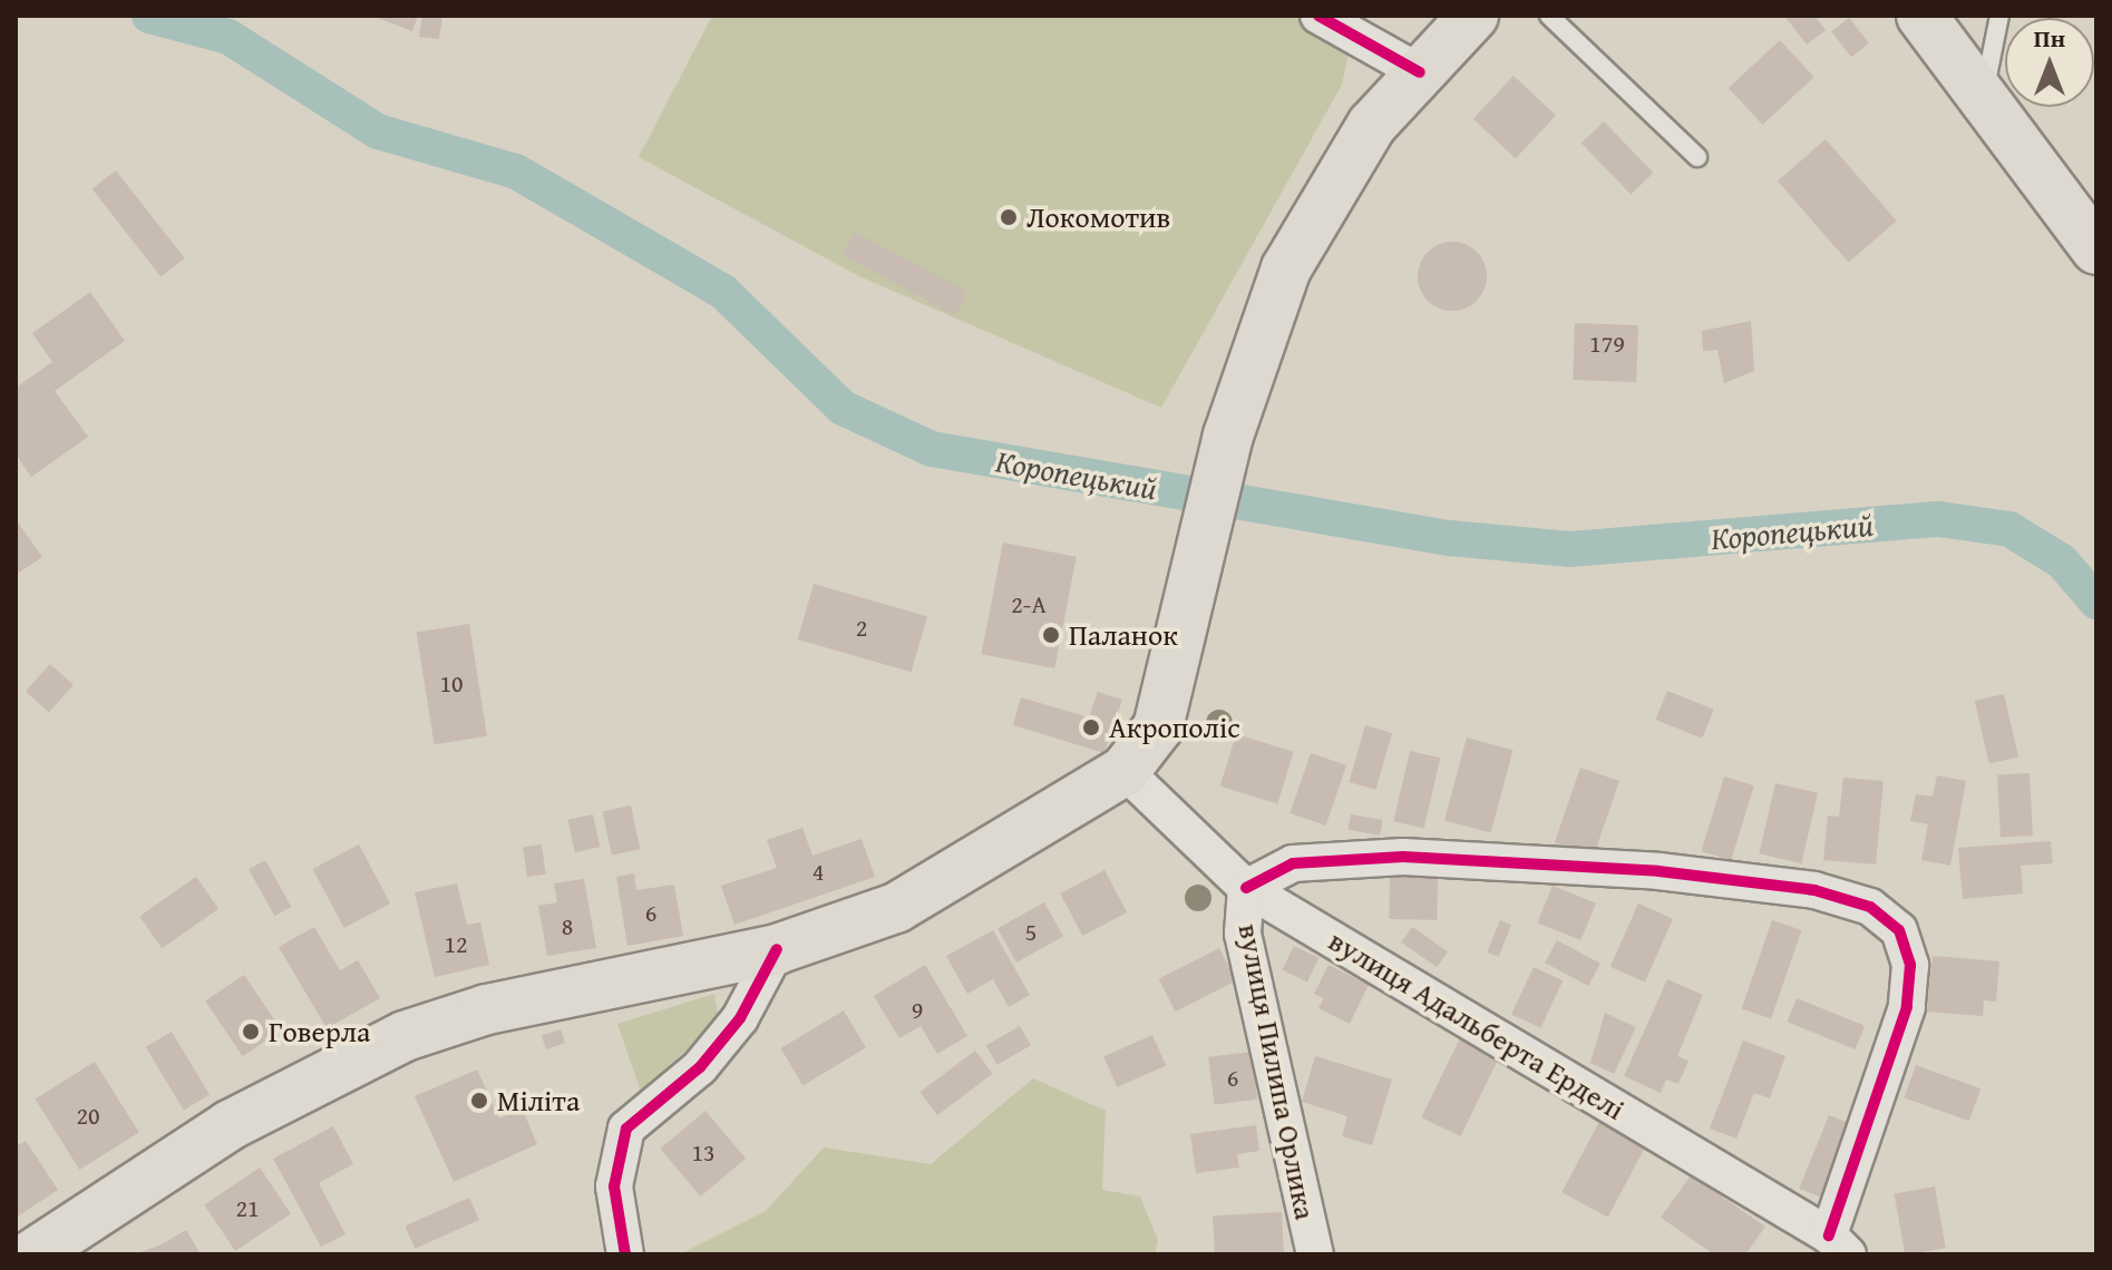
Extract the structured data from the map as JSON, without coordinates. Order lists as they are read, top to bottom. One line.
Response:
{"streets":{"street":["вулиця Адальберта Ерделі","вулиця Пилипа Орлика"]},"crossings":[["вулиця Адальберта Ерделі","вулиця Пилипа Орлика"]],"water":["Коропецький"],"places":["Локомотив","Паланок","Акрополіс","Говерла","Міліта"],"house_numbers":["179","2-А","2","10","4","6","8","5","12","9","6","20","13","21"],"north":"top"}
